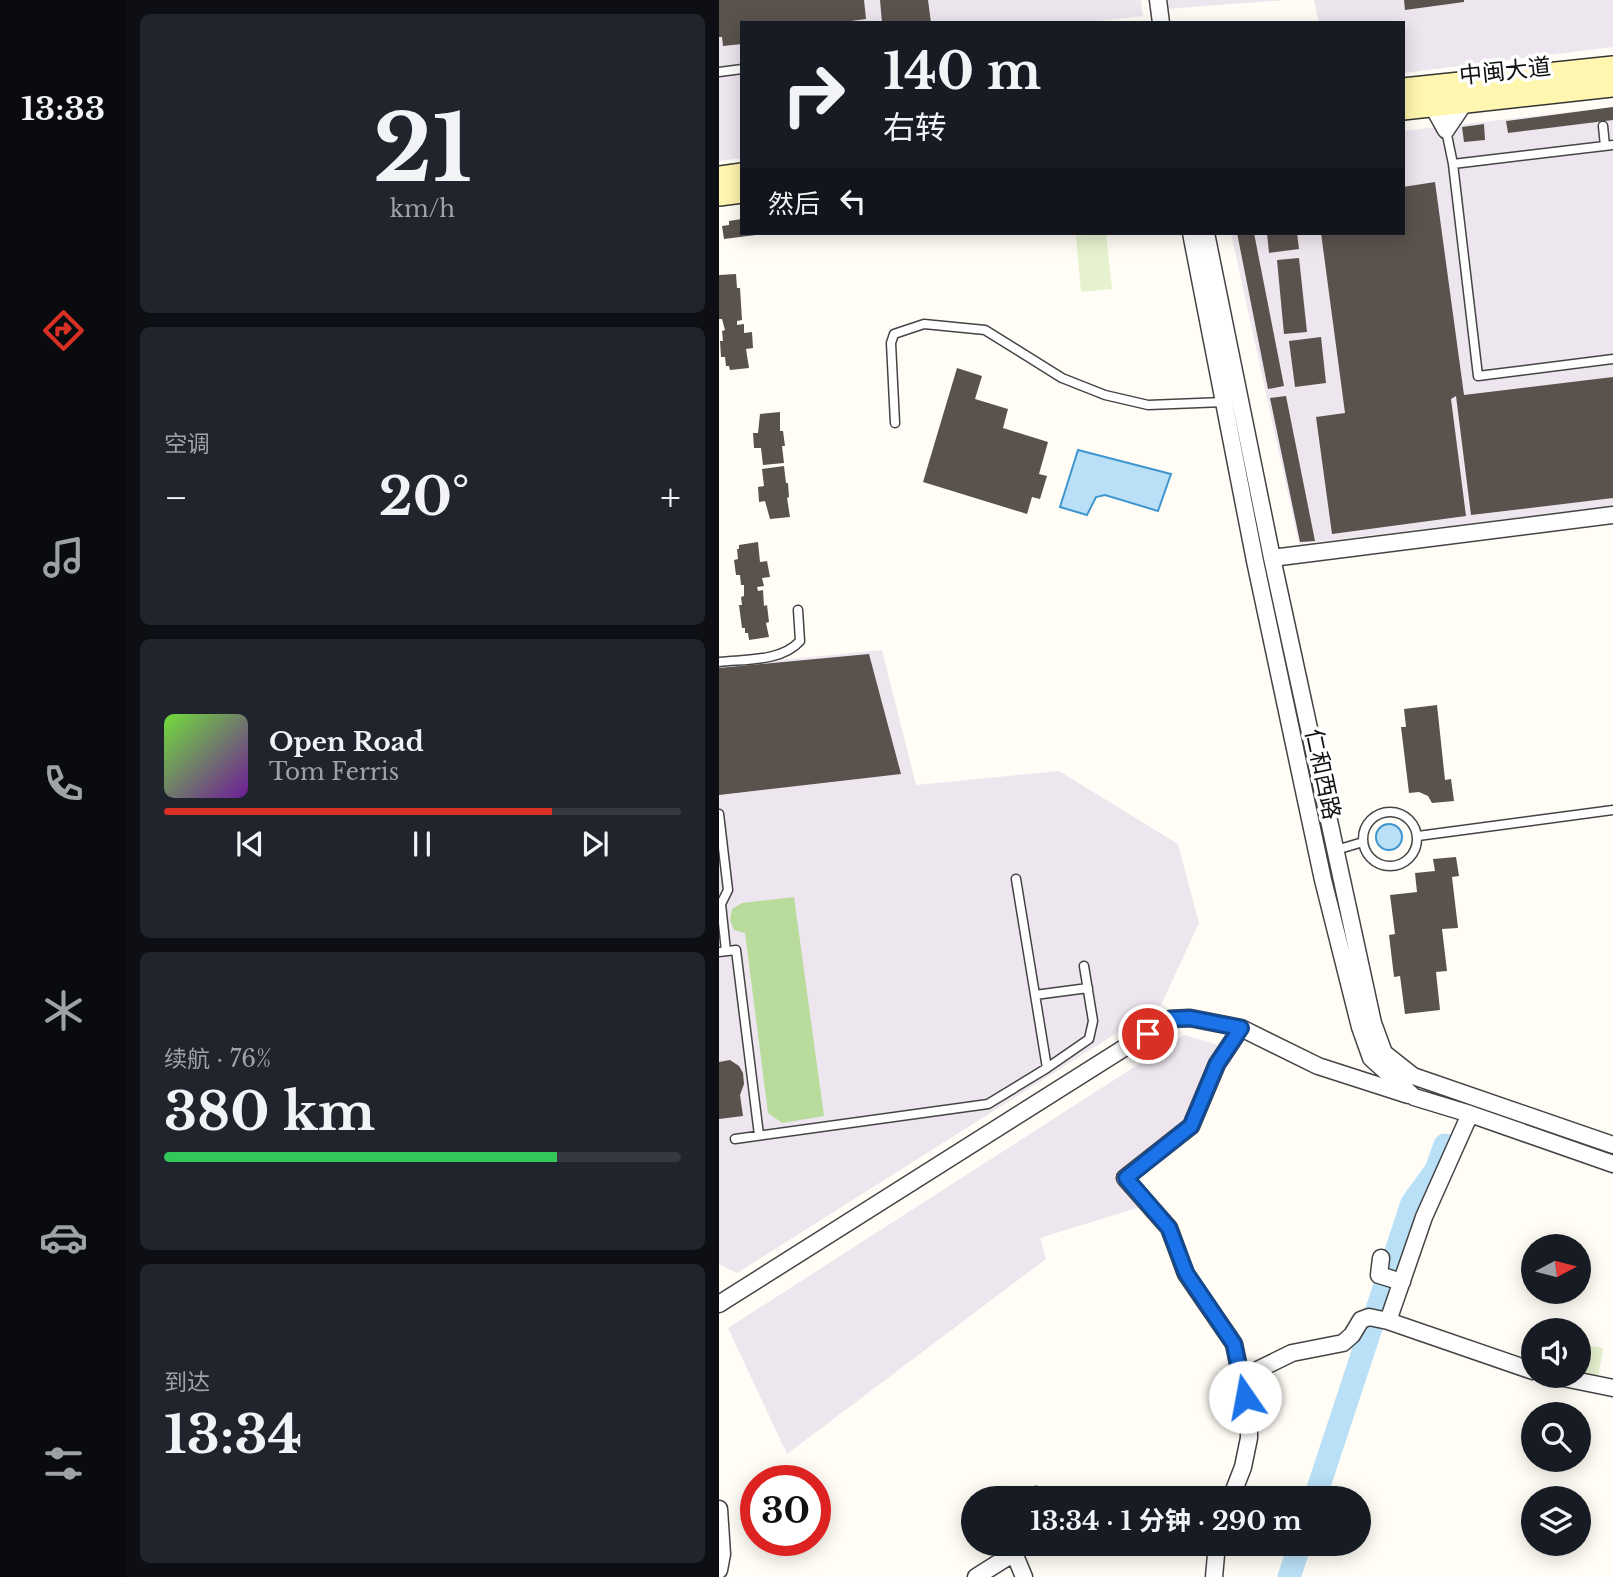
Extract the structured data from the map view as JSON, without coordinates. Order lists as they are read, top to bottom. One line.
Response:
{"streets":{"main road":["中闽大道"],"street":["仁和西路"]},"north":"right","page":{"tabs":"13:33","tile":[["21","km/h"],"空调",["续航 · 76%","380 km"],["到达","13:34"]],"turn":["140 m","右转"],"then":"然后","heat":["−","20°","+"],"song":["Open Road","Tom Ferris"],"limit":"30","trip":"13:34 · 1 分钟 · 290 m"}}
